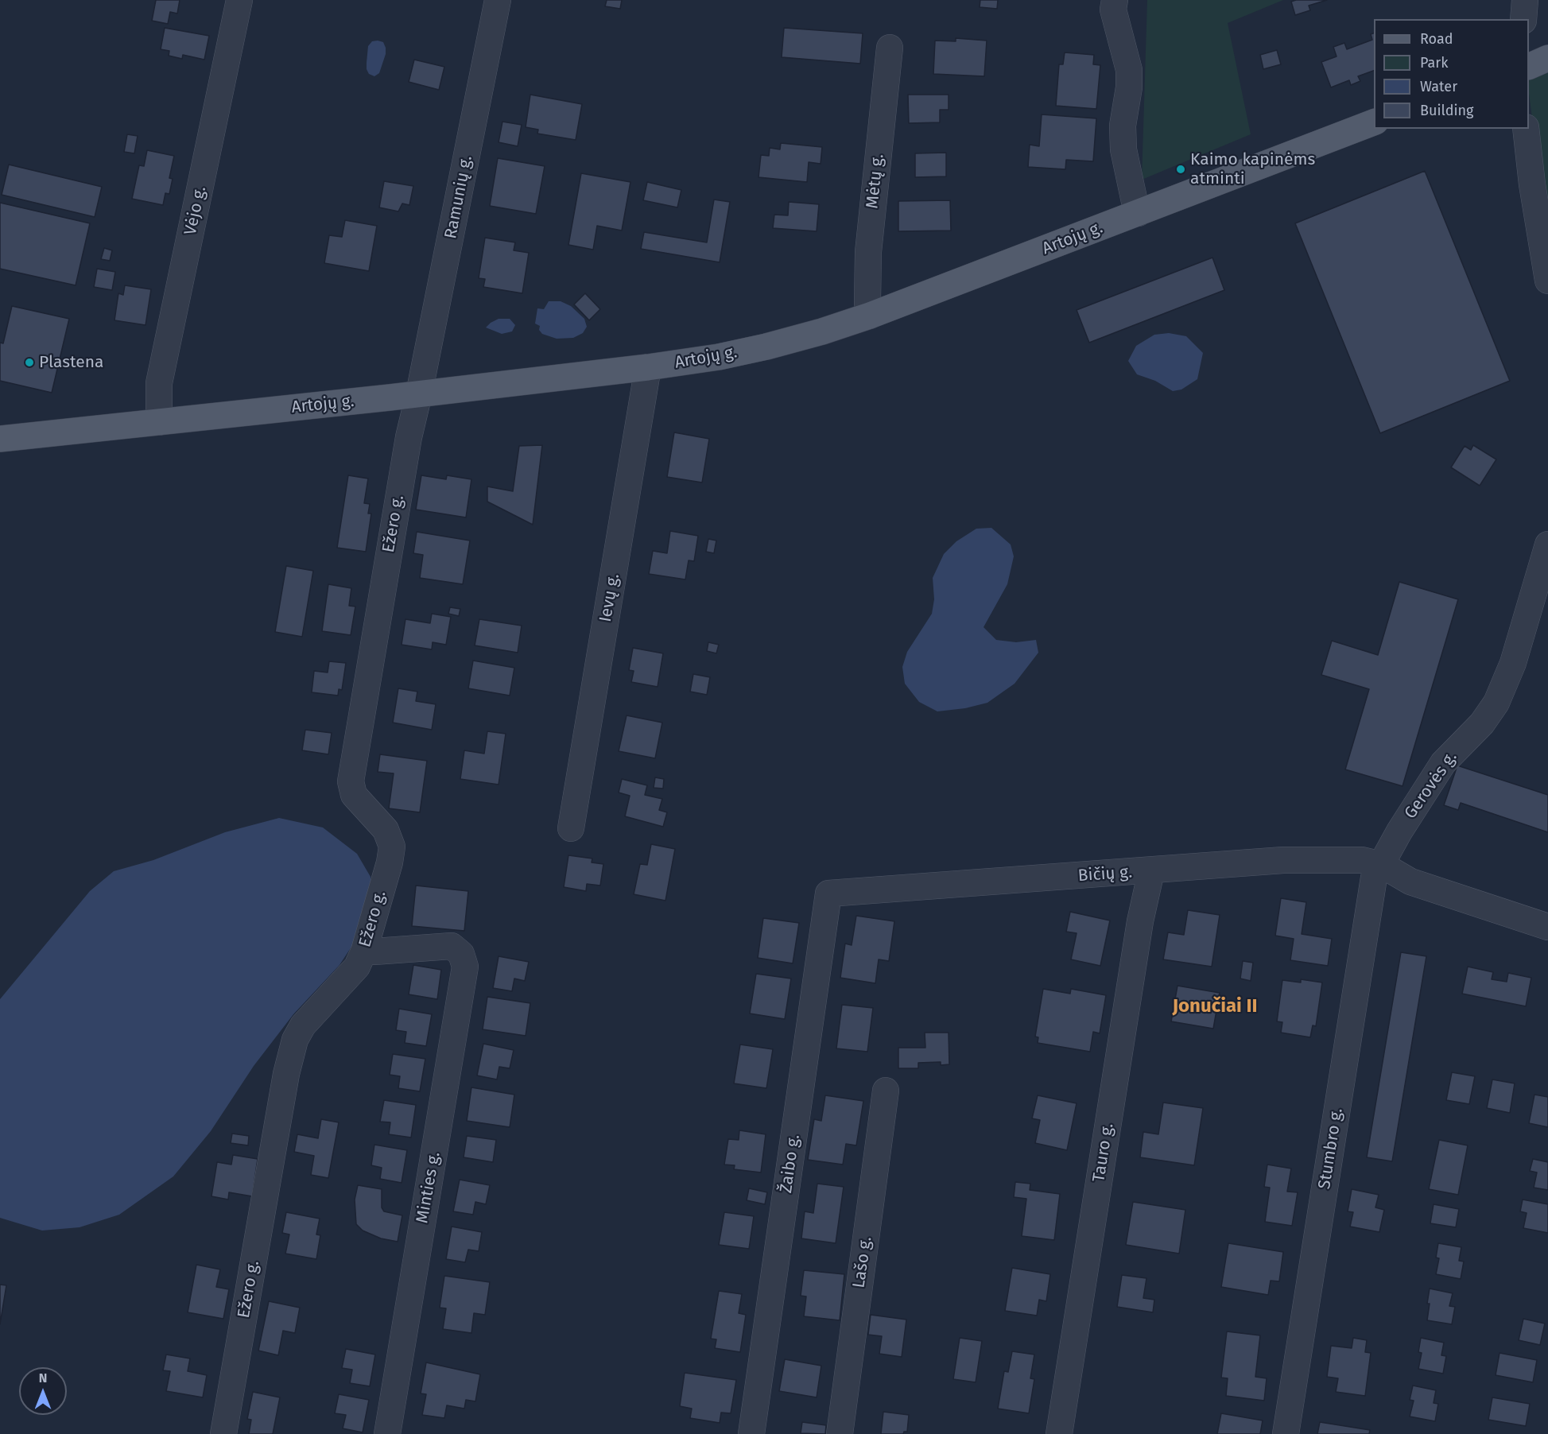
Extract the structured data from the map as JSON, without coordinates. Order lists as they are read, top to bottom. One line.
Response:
{"streets":{"main road":["Artojų g."],"street":["Mėtų g.","Ramunių g.","Vėjo g.","Ežero g.","Ievų g.","Gerovės g.","Bičių g.","Stumbro g.","Tauro g.","Žaibo g.","Minties g.","Lašo g."]},"crossings":[["Mėtų g.","Artojų g."],["Ramunių g.","Artojų g."],["Ramunių g.","Ežero g."],["Vėjo g.","Artojų g."],["Artojų g.","Ežero g."],["Artojų g.","Ievų g."],["Ežero g.","Minties g."],["Gerovės g.","Bičių g."],["Gerovės g.","Stumbro g."],["Bičių g.","Stumbro g."],["Bičių g.","Tauro g."],["Bičių g.","Žaibo g."]],"districts":["Jonučiai II"],"places":["Kaimo kapinėms atminti","Plastena"],"legend":["Road","Park","Water","Building"],"north":"top"}
